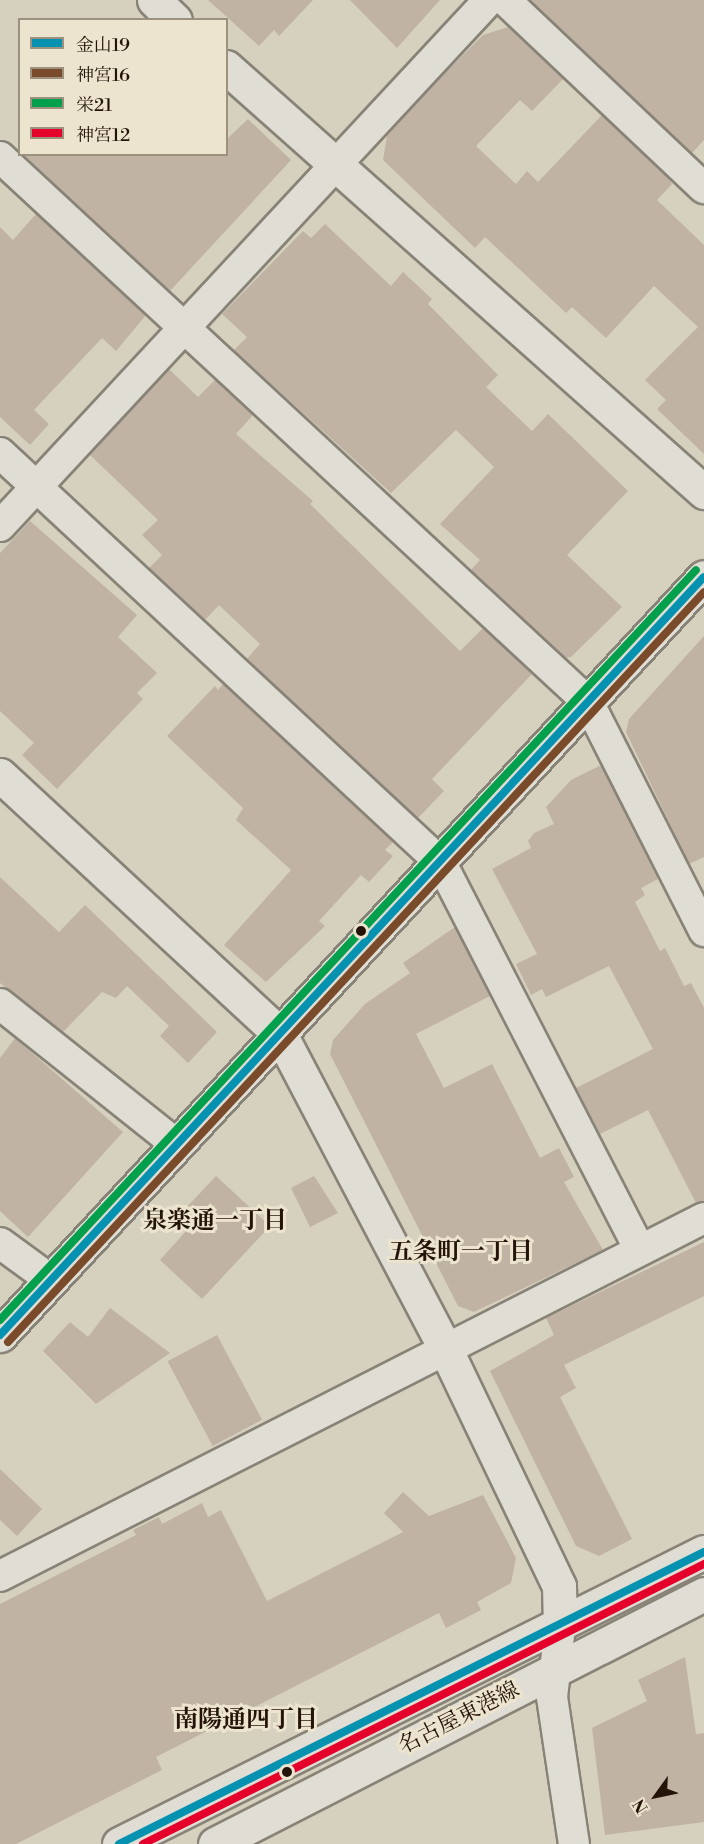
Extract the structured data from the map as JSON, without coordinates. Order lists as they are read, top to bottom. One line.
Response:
{"streets":{"street":["名古屋東港線"]},"districts":["泉楽通一丁目","五条町一丁目","南陽通四丁目"],"lines":["transit line 栄21","transit line 金山19","transit line 神宮16","transit line 神宮12"],"legend":["金山19","神宮16","栄21","神宮12"],"north":"bottom left"}
